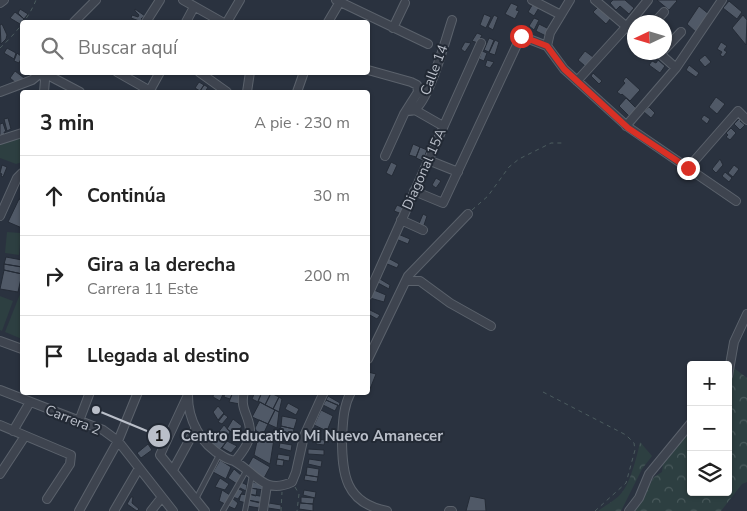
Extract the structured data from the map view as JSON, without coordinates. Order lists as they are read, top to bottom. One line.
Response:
{"streets":{"street":["Calle 14","Diagonal 15A","Carrera 2"]},"places":["Centro Educativo Mi Nuevo Amanecer"],"north":"left","page":{"search":"Buscar aquí","heading":["3 min","A pie · 230 m"],"list":[["Continúa","30 m"],["Gira a la derecha","Carrera 11 Este","200 m"],"Llegada al destino"],"map_buttons":["+","−"]}}
